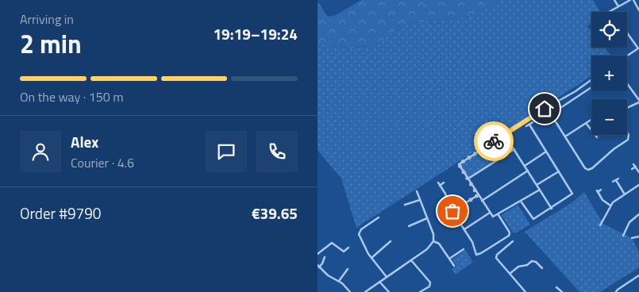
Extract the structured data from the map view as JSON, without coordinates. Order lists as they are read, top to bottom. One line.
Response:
{"page":{"heading":["2 min","Arriving in","19:19–19:24"],"panel":["Alex","Courier · 4.6","Order #9790","€39.65"],"map_buttons":["+","−"],"bar":"On the way · 150 m"}}
